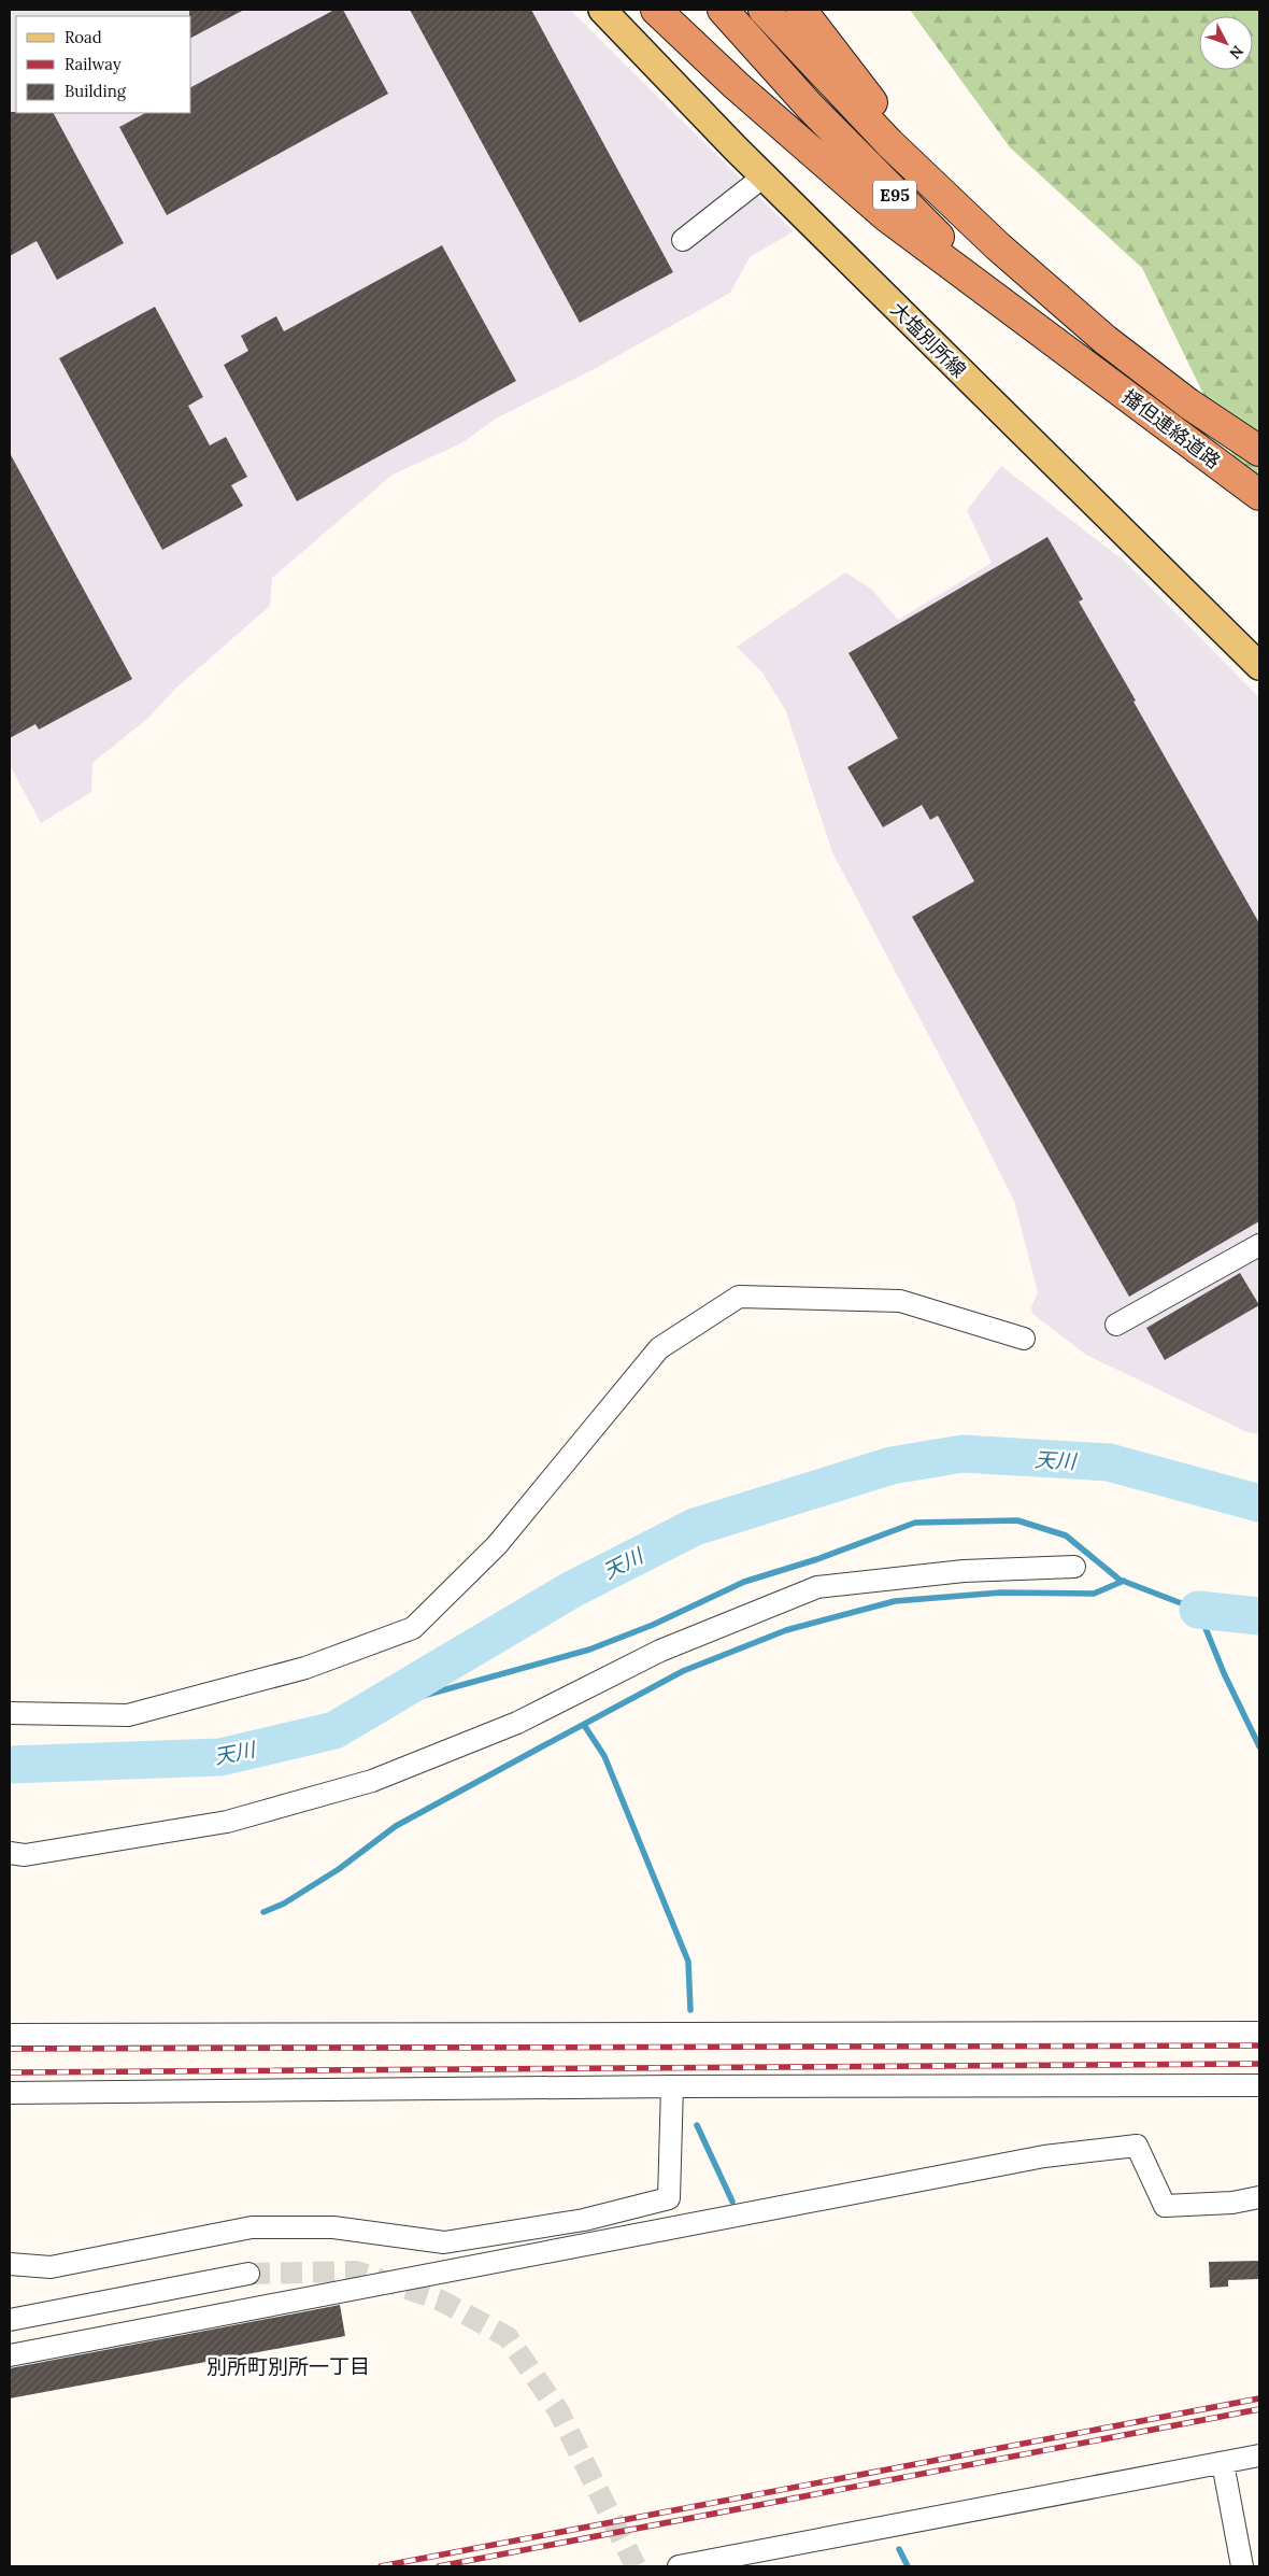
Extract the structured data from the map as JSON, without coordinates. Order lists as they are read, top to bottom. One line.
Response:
{"streets":{"highway":["E95","播但連絡道路"],"main road":["大塩別所線"]},"crossings":[["E95","播但連絡道路"]],"districts":["別所町別所一丁目"],"water":["天川"],"legend":["Road","Railway","Building"],"north":"bottom right"}
